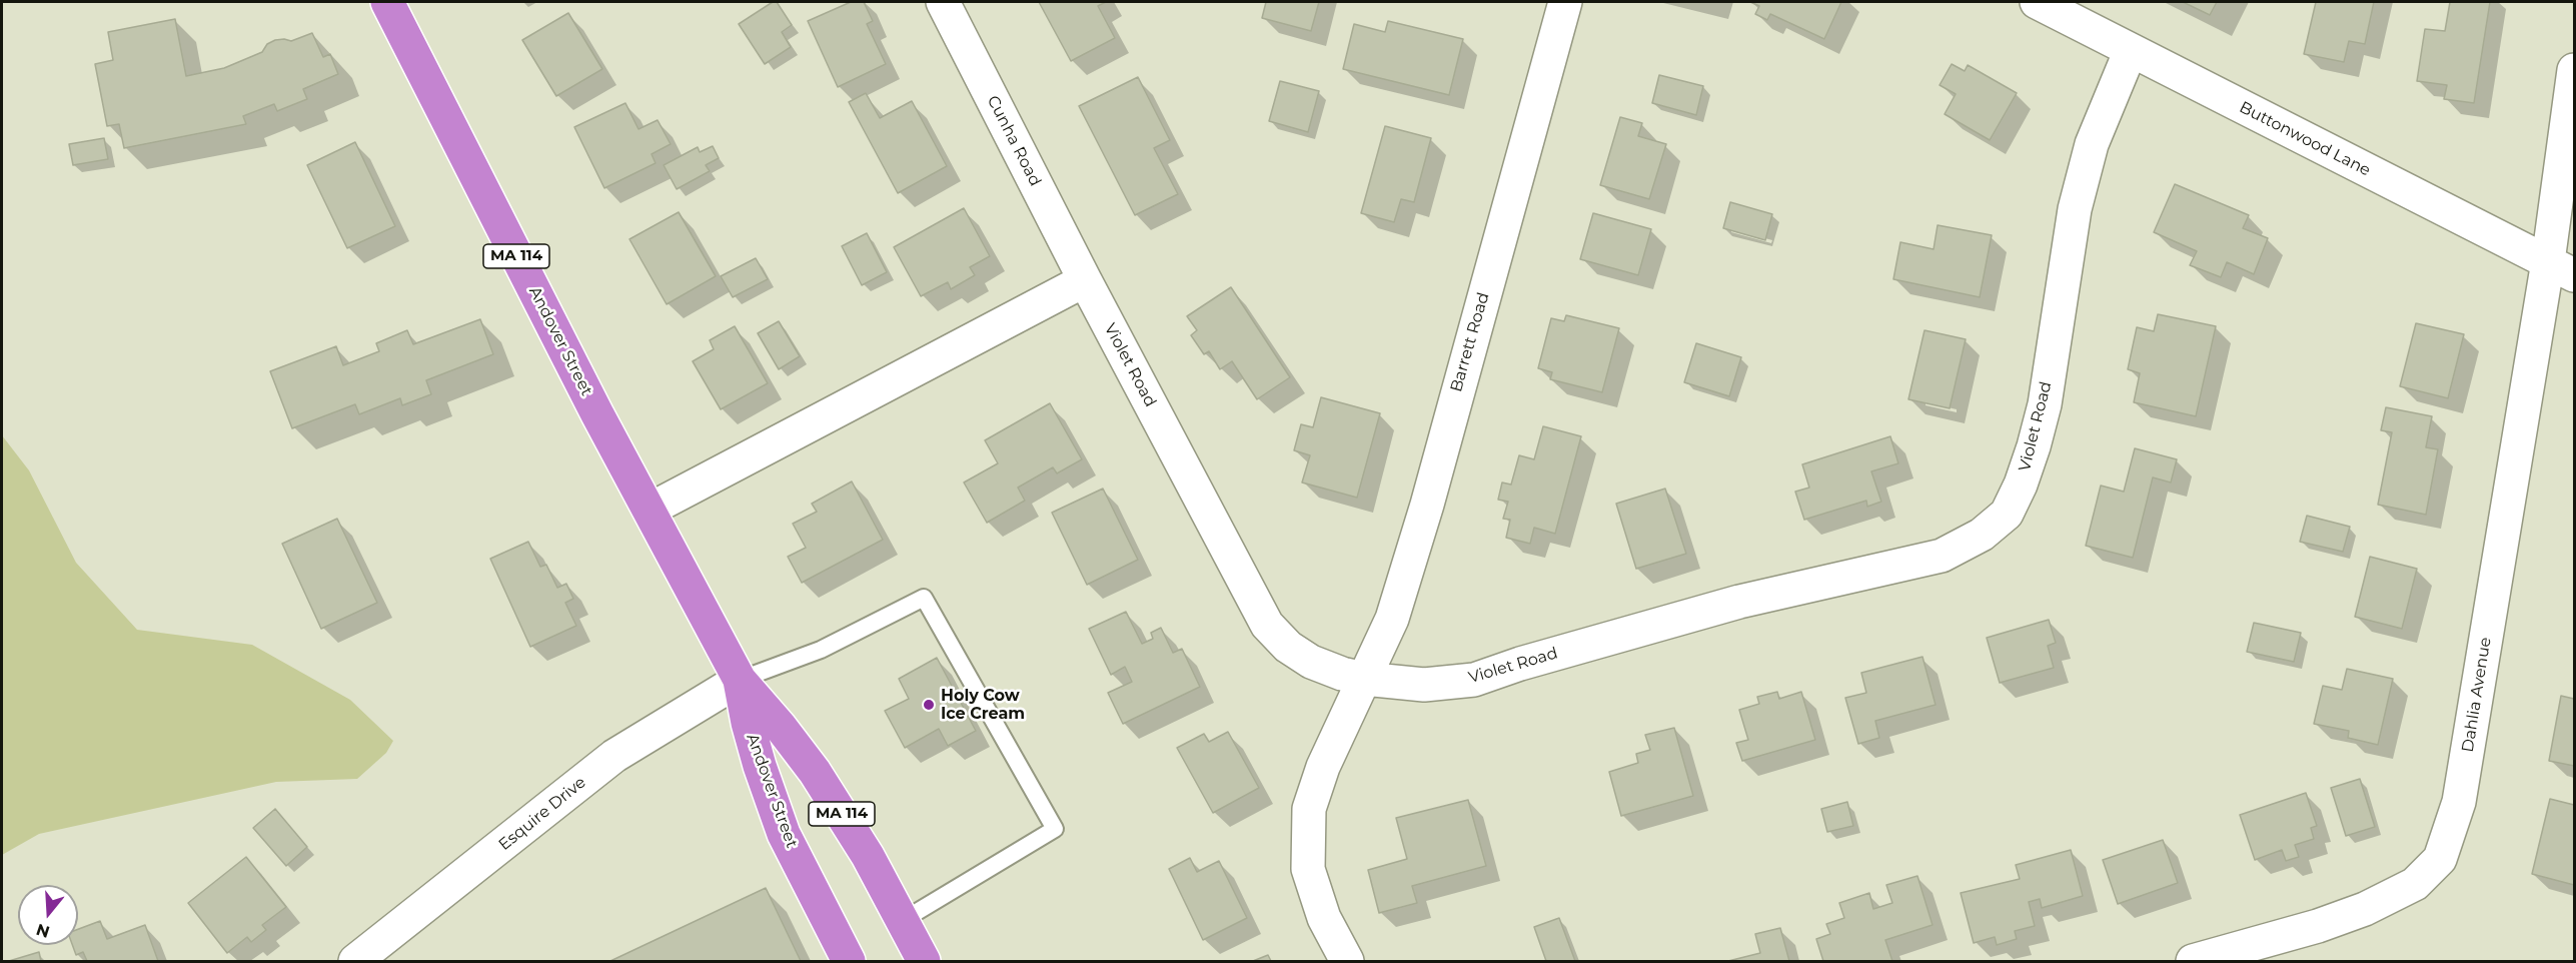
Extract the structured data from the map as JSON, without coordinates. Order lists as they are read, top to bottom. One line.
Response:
{"streets":{"highway":["MA 114","Andover Street"],"street":["Buttonwood Lane","Cunha Road","Barrett Road","Violet Road","Dahlia Avenue","Esquire Drive"]},"crossings":[["Buttonwood Lane","Violet Road"],["Buttonwood Lane","Dahlia Avenue"],["Cunha Road","Violet Road"],["Andover Street","Esquire Drive"],["Barrett Road","Violet Road"]],"places":["Holy Cow Ice Cream"],"north":"bottom"}
